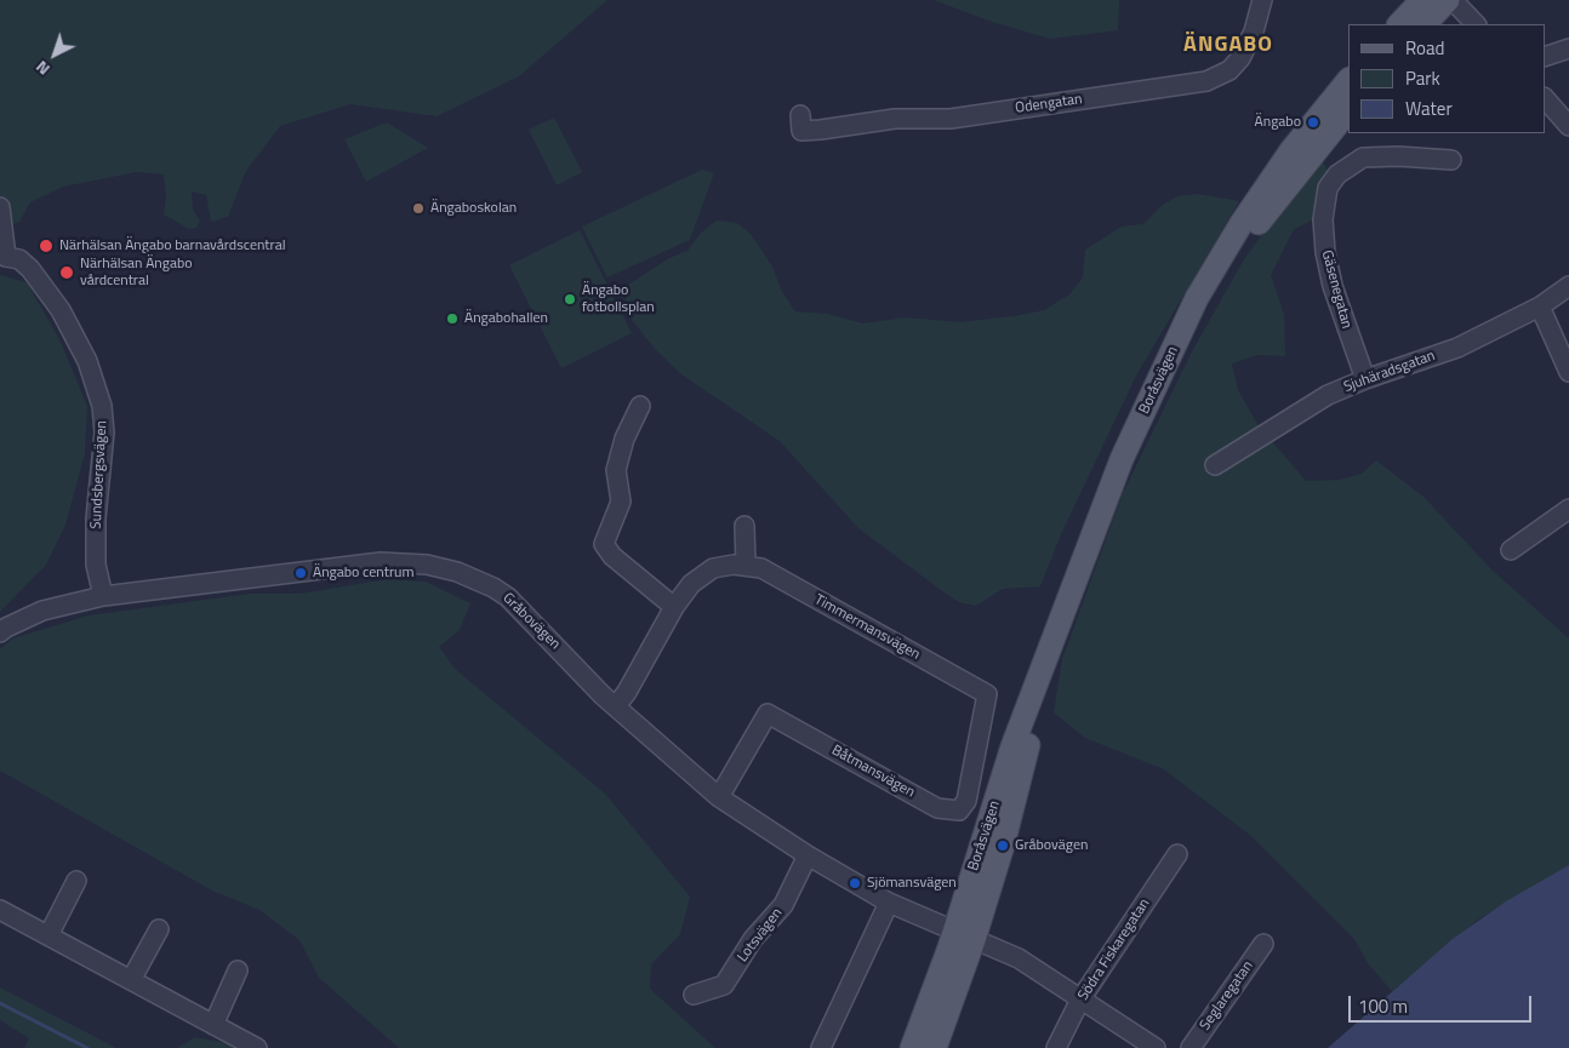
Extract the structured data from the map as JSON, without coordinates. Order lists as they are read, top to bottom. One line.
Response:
{"streets":{"main road":["Boråsvägen"],"street":["Odengatan","Gäsenegatan","Sjuhäradsgatan","Sundsbergsvägen","Gråbovägen","Timmermansvägen","Båtmansvägen","Lotsvägen","Södra Fiskaregatan","Seglaregatan"]},"crossings":[["Gäsenegatan","Sjuhäradsgatan"],["Boråsvägen","Gråbovägen"],["Sundsbergsvägen","Gråbovägen"],["Gråbovägen","Timmermansvägen"],["Gråbovägen","Båtmansvägen"],["Gråbovägen","Lotsvägen"],["Gråbovägen","Södra Fiskaregatan"],["Timmermansvägen","Båtmansvägen"]],"districts":["ÄNGABO"],"places":["Ängabo","Ängaboskolan","Närhälsan Ängabo barnavårdscentral","Närhälsan Ängabo vårdcentral","Ängabo fotbollsplan","Ängabohallen","Ängabo centrum","Gråbovägen","Sjömansvägen"],"legend":["Road","Park","Water"],"scale_bar":"100 m","north":"bottom left"}
